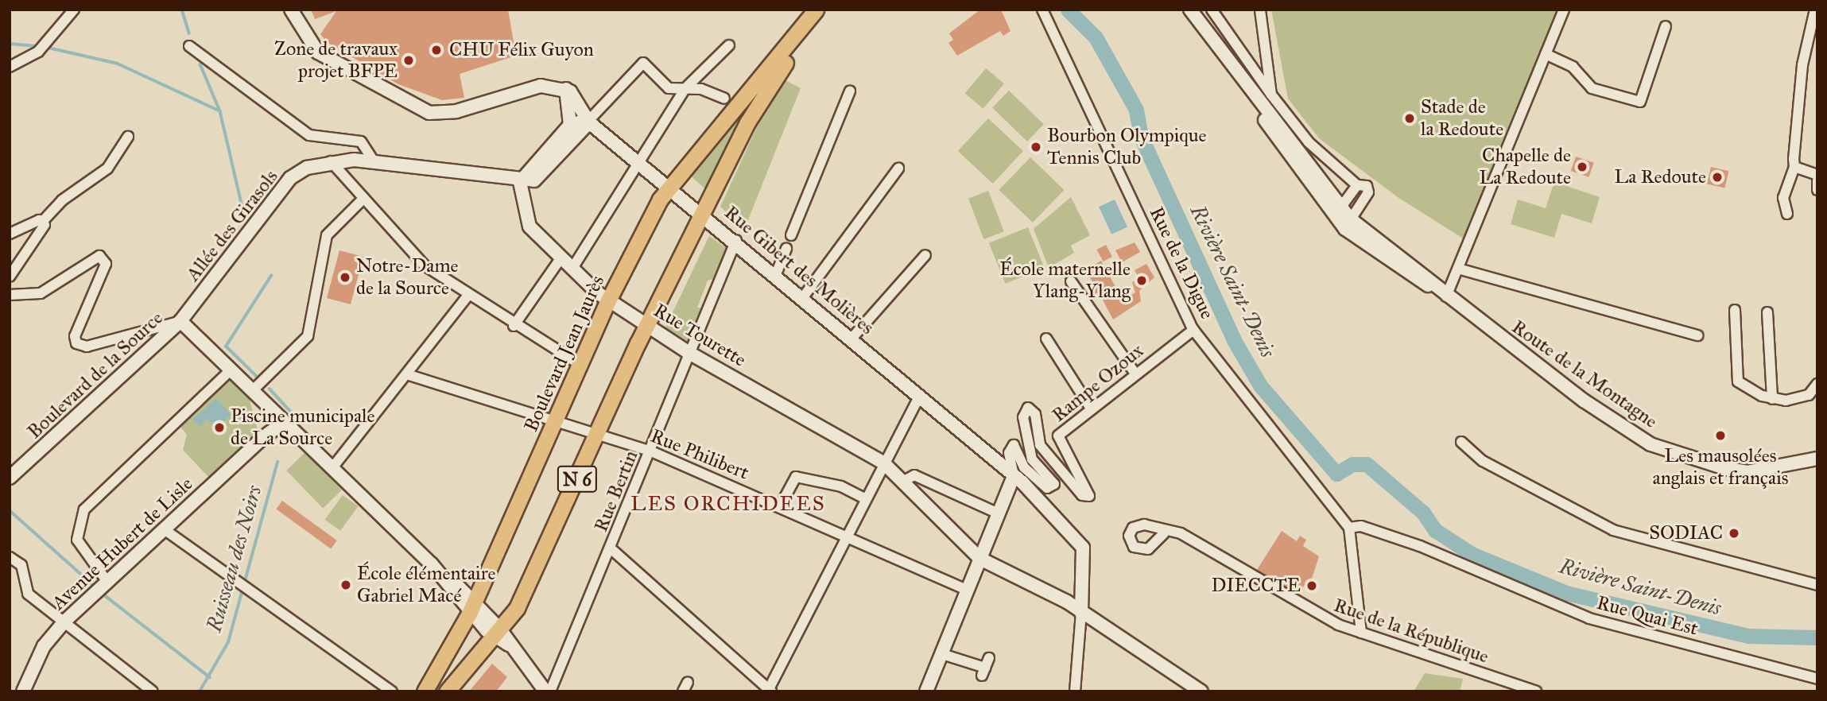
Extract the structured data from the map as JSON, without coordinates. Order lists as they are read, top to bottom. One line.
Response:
{"streets":{"main road":["Boulevard Jean Jaurès","N 6"],"street":["Allée des Girasols","Rue de la Digue","Rue Gibert des Molières","Rue Tourette","Route de la Montagne","Boulevard de la Source","Rampe Ozoux","Rue Philibert","Rue Bertin","Avenue Hubert de Lisle","Rue Quai Est","Rue de la République"]},"crossings":[["Allée des Girasols","Rue Tourette"],["Allée des Girasols","Boulevard de la Source"],["Rue de la Digue","Rampe Ozoux"],["Rue de la Digue","Rue Quai Est"],["Rue Gibert des Molières","Rue Tourette"],["Rue Gibert des Molières","Boulevard Jean Jaurès"],["Rue Gibert des Molières","Rampe Ozoux"],["Rue Gibert des Molières","N 6"],["Rue Gibert des Molières","Rue Bertin"],["Rue Tourette","Boulevard Jean Jaurès"],["Rue Tourette","N 6"],["Rue Tourette","Rue Bertin"],["Boulevard Jean Jaurès","Rue Philibert"],["Boulevard Jean Jaurès","N 6"],["Rue Philibert","N 6"],["Rue Philibert","Rue Bertin"]],"districts":["LES ORCHIDEES"],"water":["Rivière Saint-Denis","Ruisseau des Noirs"],"places":["CHU Félix Guyon","Zone de travaux projet BFPE","Stade de la Redoute","Bourbon Olympique Tennis Club","Chapelle de La Redoute","La Redoute","Notre-Dame de la Source","École maternelle Ylang-Ylang","Piscine municipale de La Source","Les mausolées anglais et français","SODIAC","École élémentaire Gabriel Macé","DIECCTE"]}
